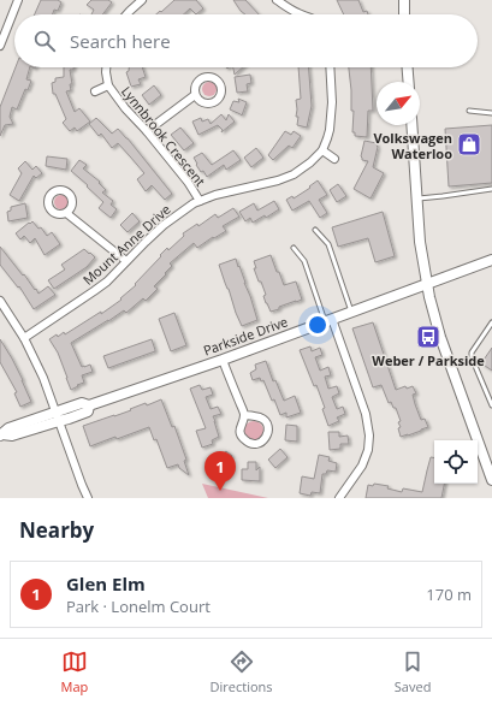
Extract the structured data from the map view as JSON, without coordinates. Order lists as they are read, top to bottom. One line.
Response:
{"streets":{"street":["Lynnbrook Crescent","Mount Anne Drive","Parkside Drive"]},"crossings":[["Lynnbrook Crescent","Mount Anne Drive"]],"places":{"shop":["Volkswagen Waterloo"],"bus stop":["Weber / Parkside"]},"north":"top right","page":{"search":"Search here","pins":"1","heading":"Nearby","list":[{"mark":"1","name":"Glen Elm","note":"Park · Lonelm Court","value":"170 m"}],"nav":["Map","Directions","Saved"]}}
